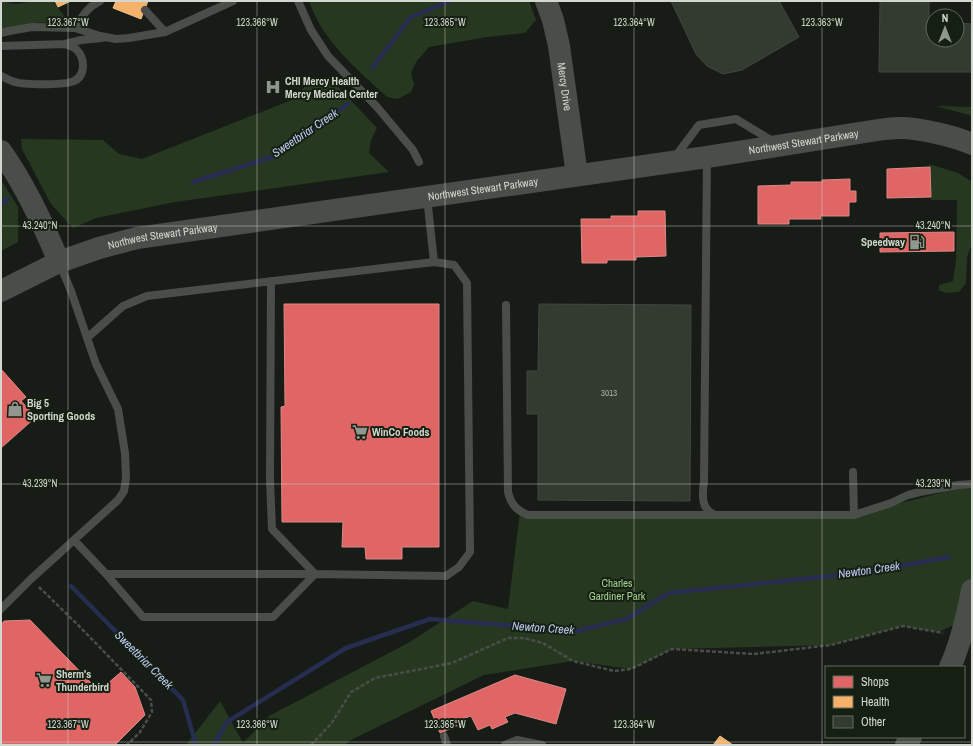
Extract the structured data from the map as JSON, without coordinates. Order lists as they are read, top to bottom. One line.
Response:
{"streets":{"main road":["Mercy Drive","Northwest Stewart Parkway"]},"crossings":[["Mercy Drive","Northwest Stewart Parkway"]],"water":["Sweetbriar Creek","Newton Creek"],"parks":["Charles Gardiner Park"],"places":{"hospital":["CHI Mercy Health Mercy Medical Center"],"fuel station":["Speedway"],"shop":["Big 5 Sporting Goods"],"supermarket":["WinCo Foods","Sherm's Thunderbird"]},"house_numbers":["3013"],"legend":["Shops","Health","Other"],"north":"top","coordinates":["123.367°W","123.366°W","123.365°W","123.364°W","123.363°W","43.240°N","43.239°N"]}
